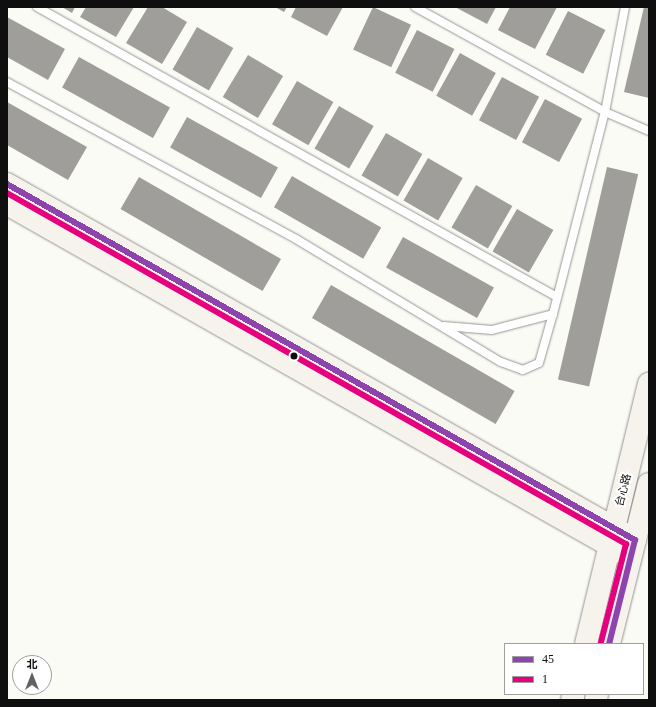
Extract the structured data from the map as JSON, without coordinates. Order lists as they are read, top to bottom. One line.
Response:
{"streets":{"main road":["台心路"]},"lines":["transit line 45","transit line 1"],"legend":["45","1"],"north":"top"}
